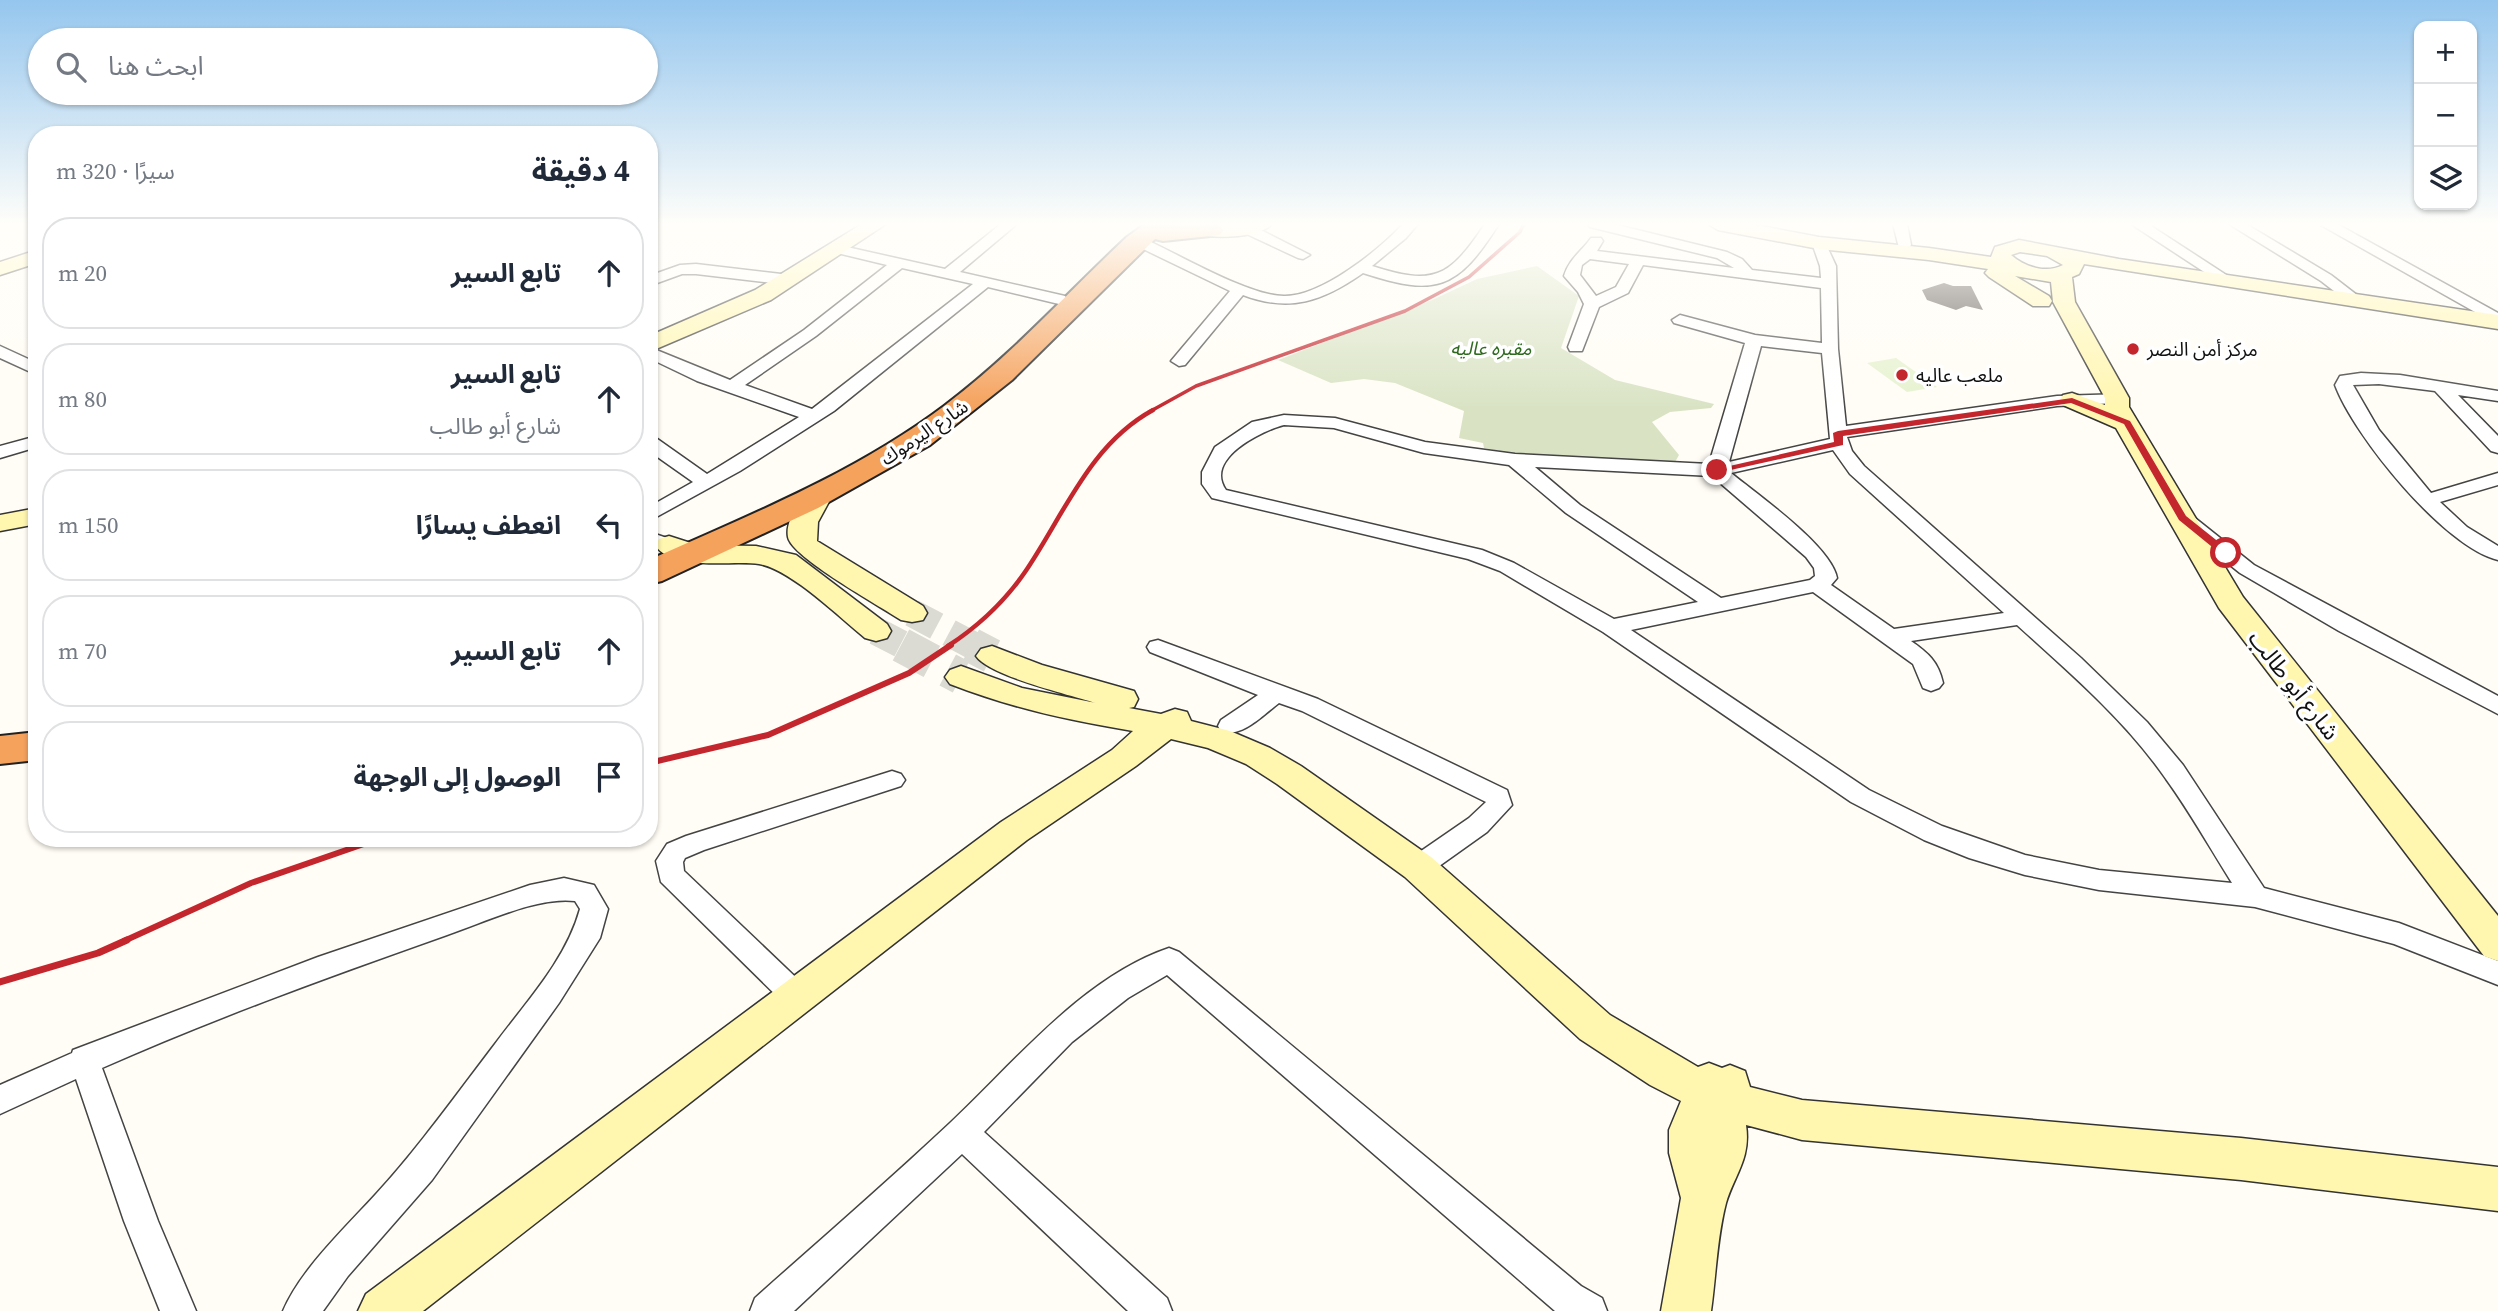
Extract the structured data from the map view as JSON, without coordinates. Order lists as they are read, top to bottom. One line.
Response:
{"streets":{"highway":["شارع اليرموك"],"street":["شارع أبو طالب"]},"parks":["مقبره عاليه"],"places":["مركز أمن النصر","ملعب عاليه"],"page":{"map_buttons":["+","−"],"search":"ابحث هنا","heading":["4 دقيقة","سيرًا · 320 m"],"list":[["تابع السير","20 m"],["تابع السير","شارع أبو طالب","80 m"],["انعطف يسارًا","150 m"],["تابع السير","70 m"],"الوصول إلى الوجهة"]}}
